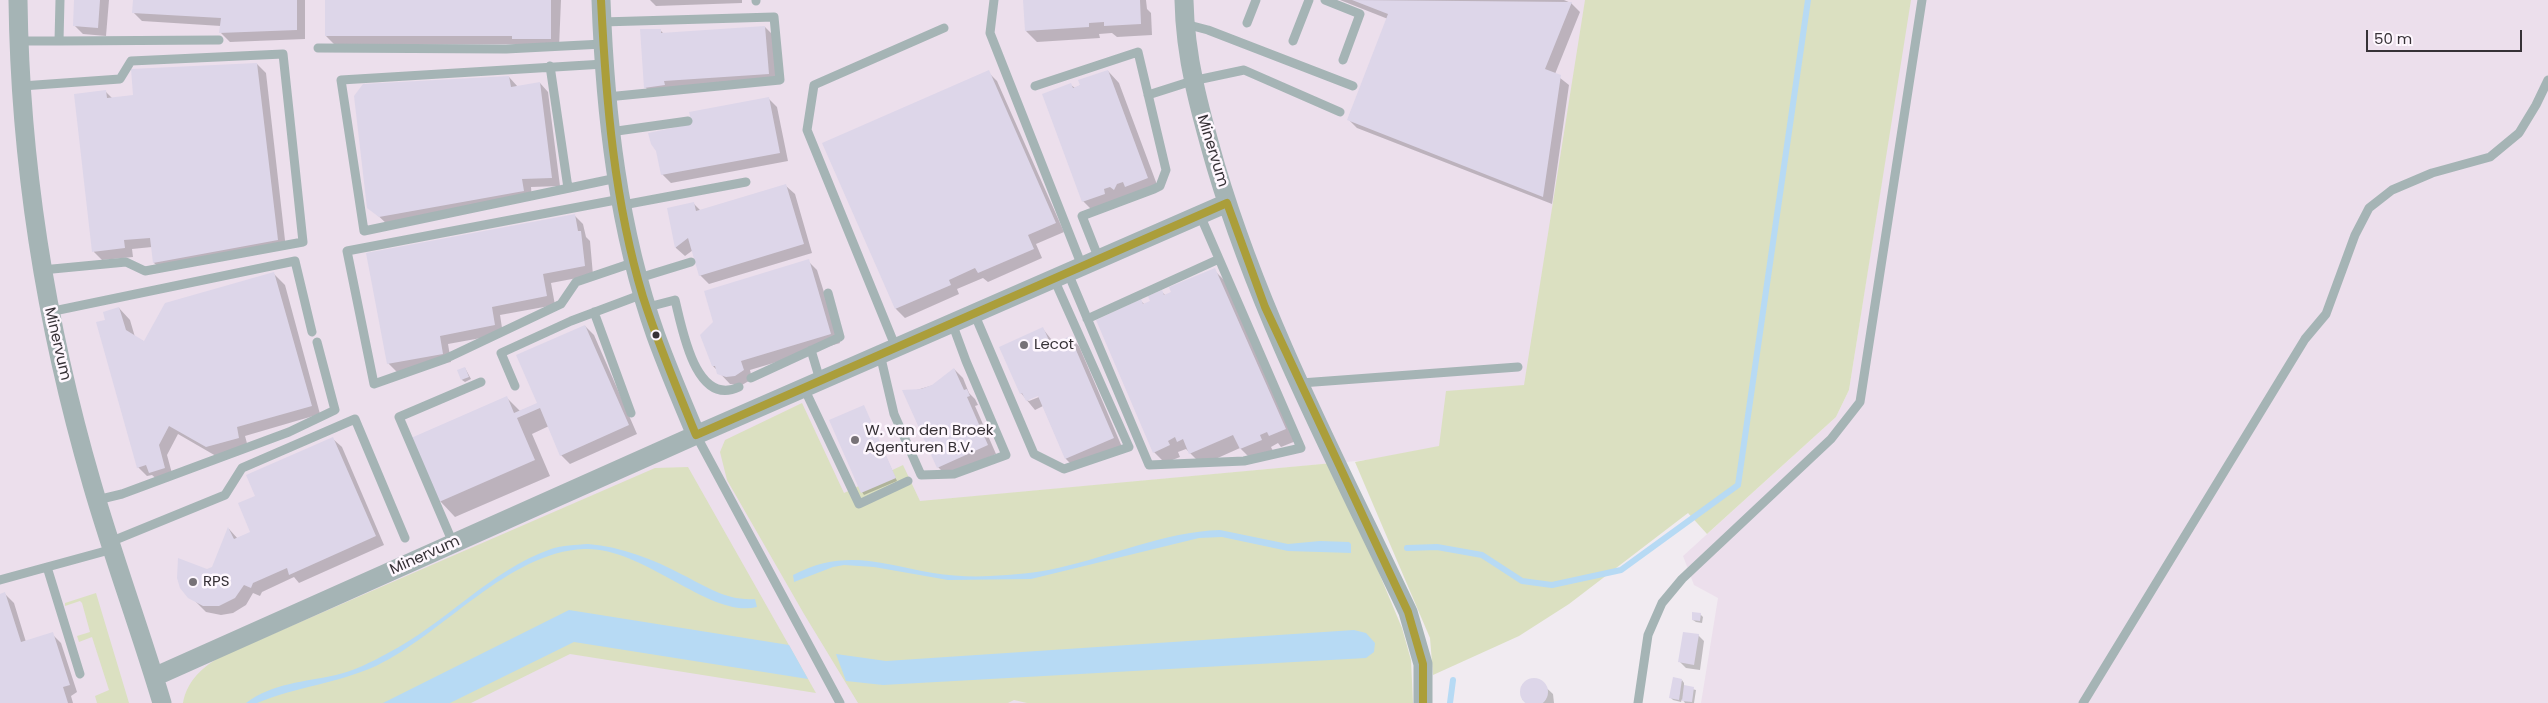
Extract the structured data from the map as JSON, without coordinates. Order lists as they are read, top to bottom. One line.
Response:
{"streets":{"street":["Minervum"]},"places":["Lecot","W. van den Broek Agenturen B.V.","RPS"],"scale_bar":"50 m"}
